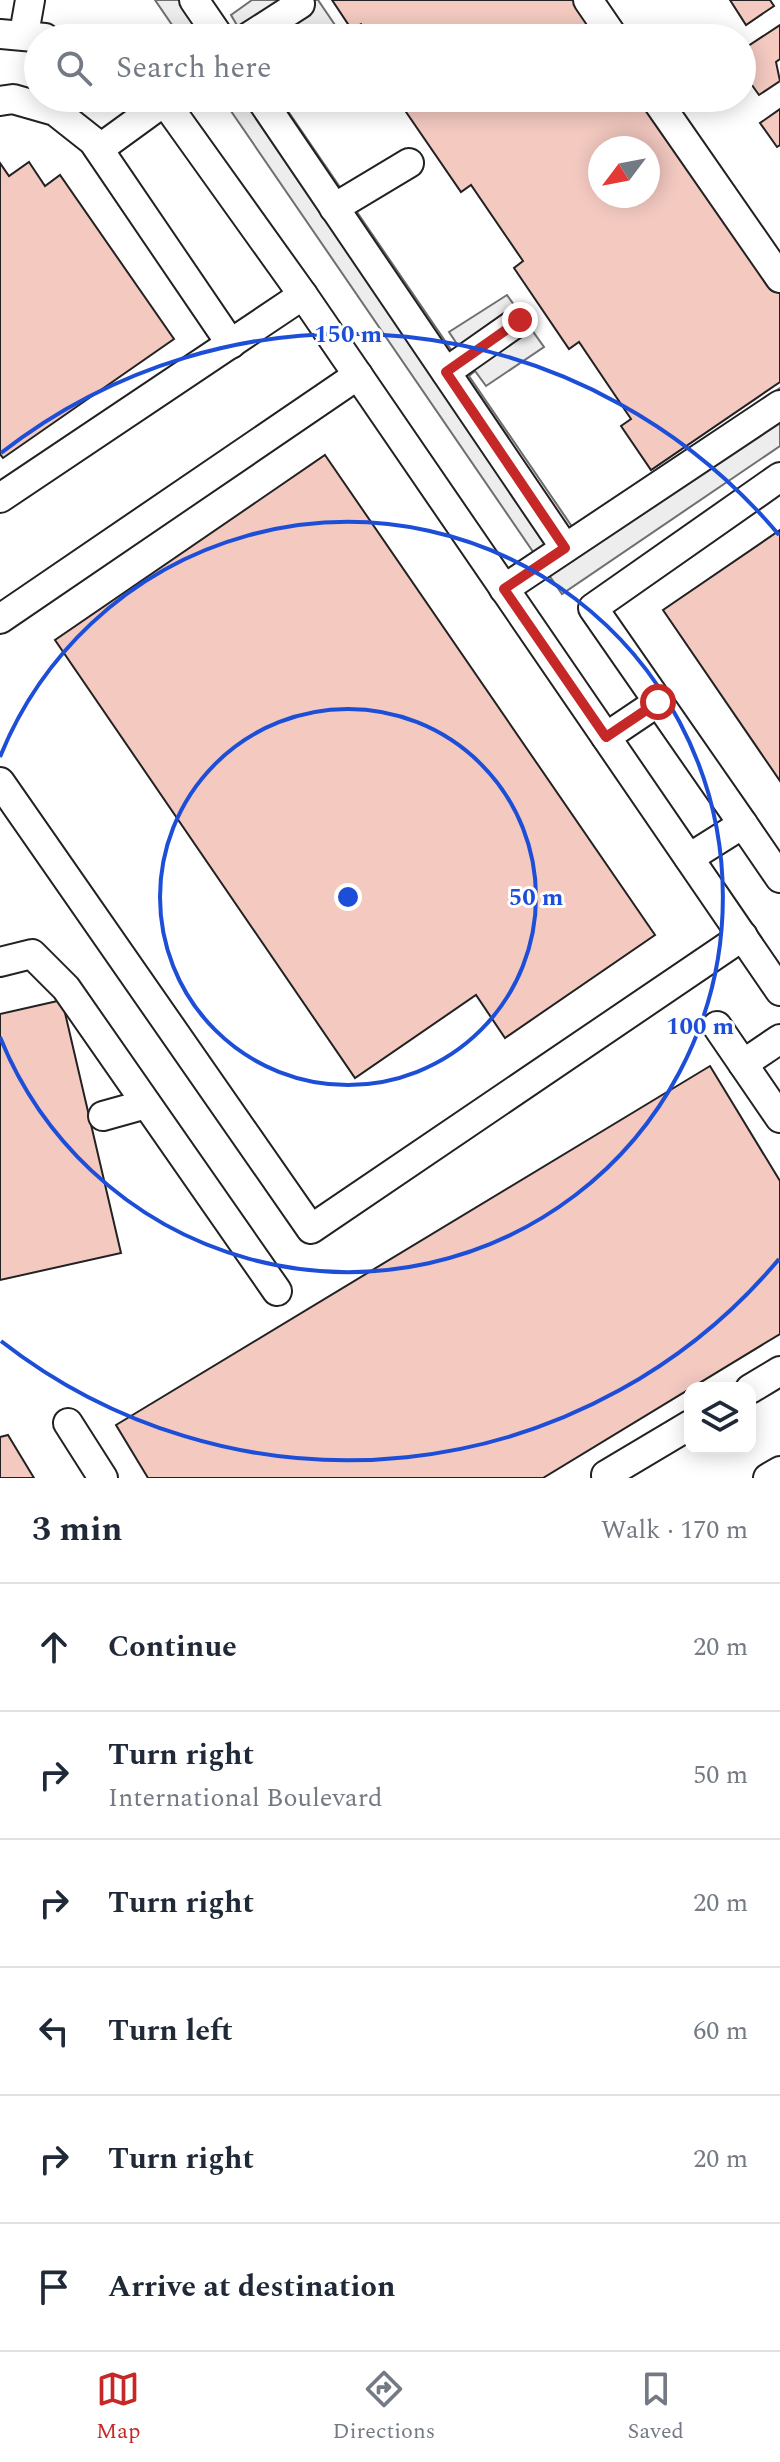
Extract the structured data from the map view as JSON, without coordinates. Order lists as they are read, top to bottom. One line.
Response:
{"north":"bottom left","page":{"search":"Search here","heading":["3 min","Walk · 170 m"],"list":[["Continue","20 m"],["Turn right","International Boulevard","50 m"],["Turn right","20 m"],["Turn left","60 m"],["Turn right","20 m"],"Arrive at destination"],"nav":["Map","Directions","Saved"]},"rings":["150 m","50 m","100 m"]}
